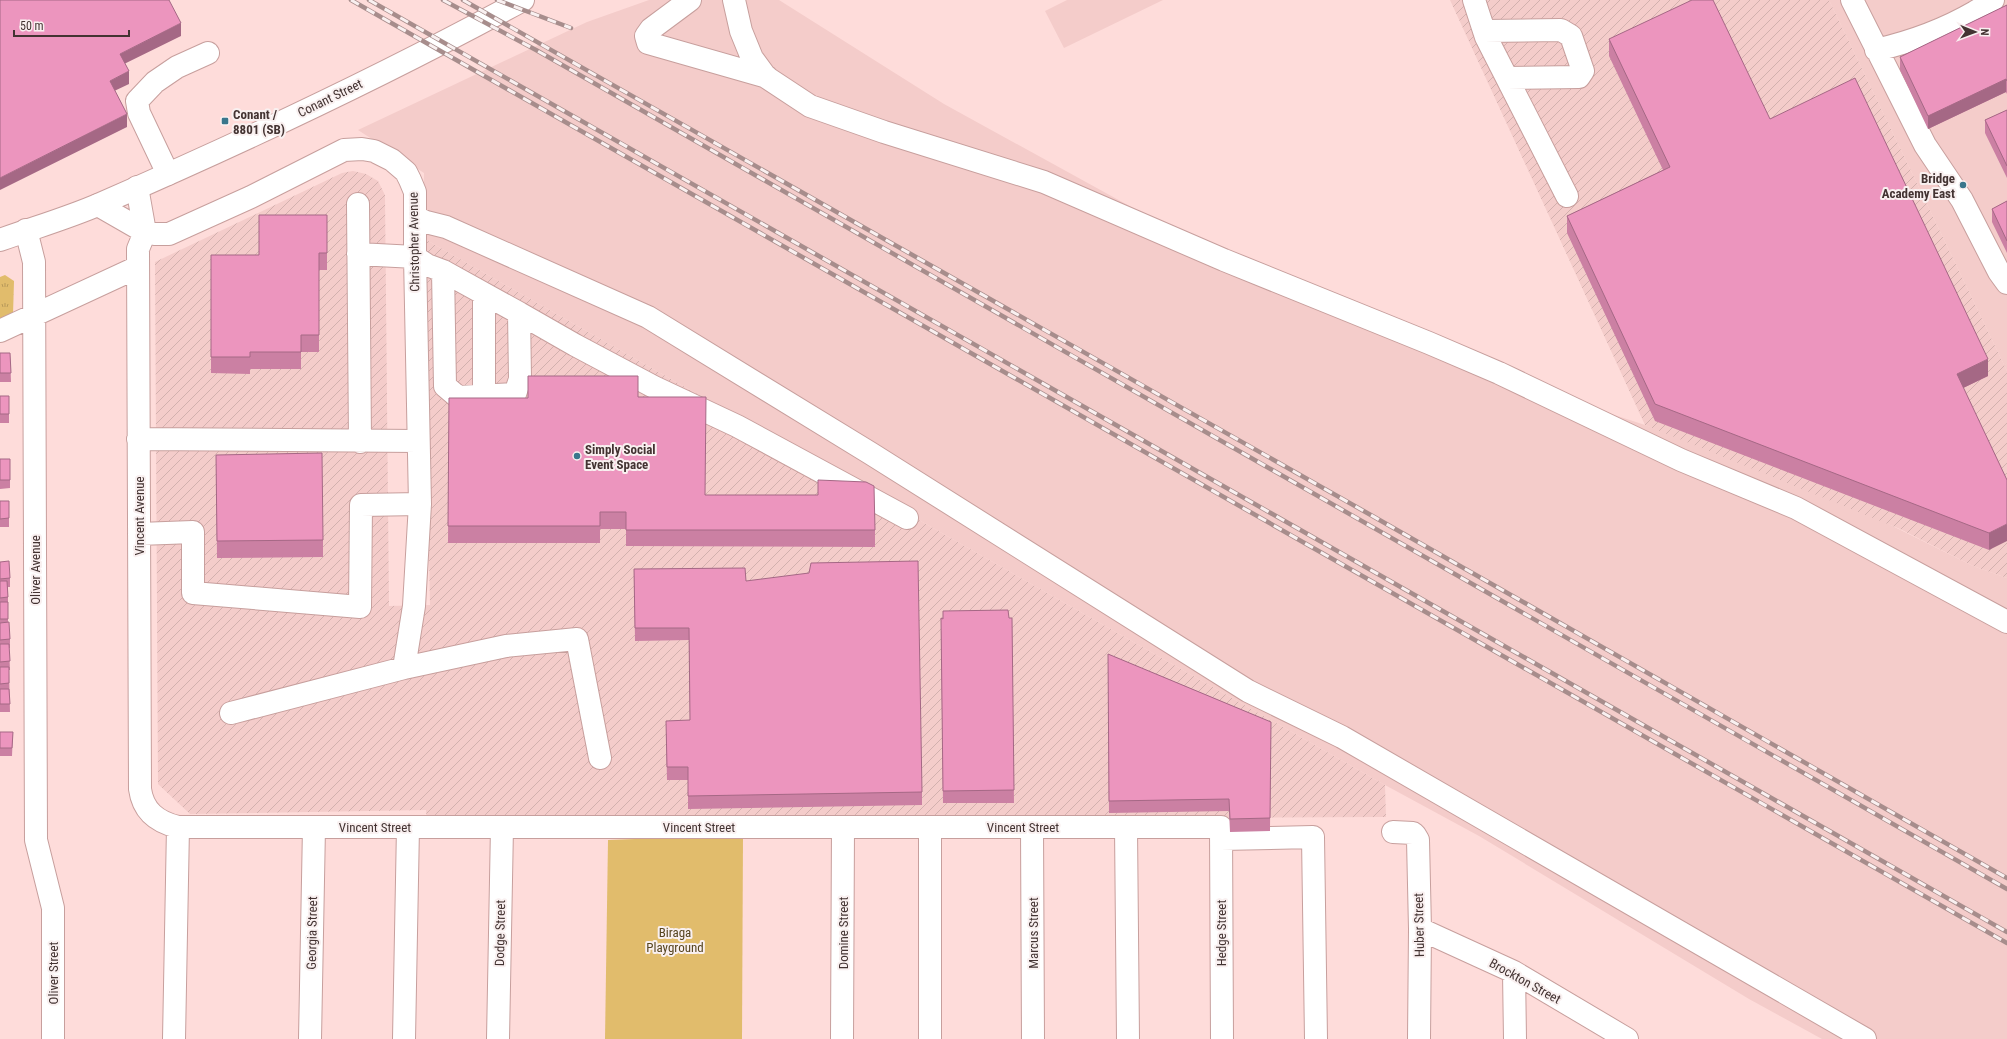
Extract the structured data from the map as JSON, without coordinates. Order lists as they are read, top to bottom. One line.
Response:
{"streets":{"street":["Conant Street","Christopher Avenue","Vincent Avenue","Oliver Avenue","Vincent Street","Huber Street","Georgia Street","Dodge Street","Domine Street","Marcus Street","Hedge Street","Oliver Street","Brockton Street"]},"crossings":[["Conant Street","Christopher Avenue"],["Conant Street","Vincent Avenue"],["Conant Street","Oliver Avenue"],["Christopher Avenue","Vincent Avenue"],["Vincent Avenue","Vincent Street"],["Oliver Avenue","Oliver Street"],["Vincent Street","Georgia Street"],["Vincent Street","Dodge Street"],["Vincent Street","Domine Street"],["Vincent Street","Marcus Street"],["Vincent Street","Hedge Street"],["Huber Street","Brockton Street"]],"parks":["Biraga Playground"],"places":{"transit":["Conant / 8801 (SB)"],"other":["Bridge Academy East","Simply Social Event Space"]},"scale_bar":"50 m","north":"right"}
